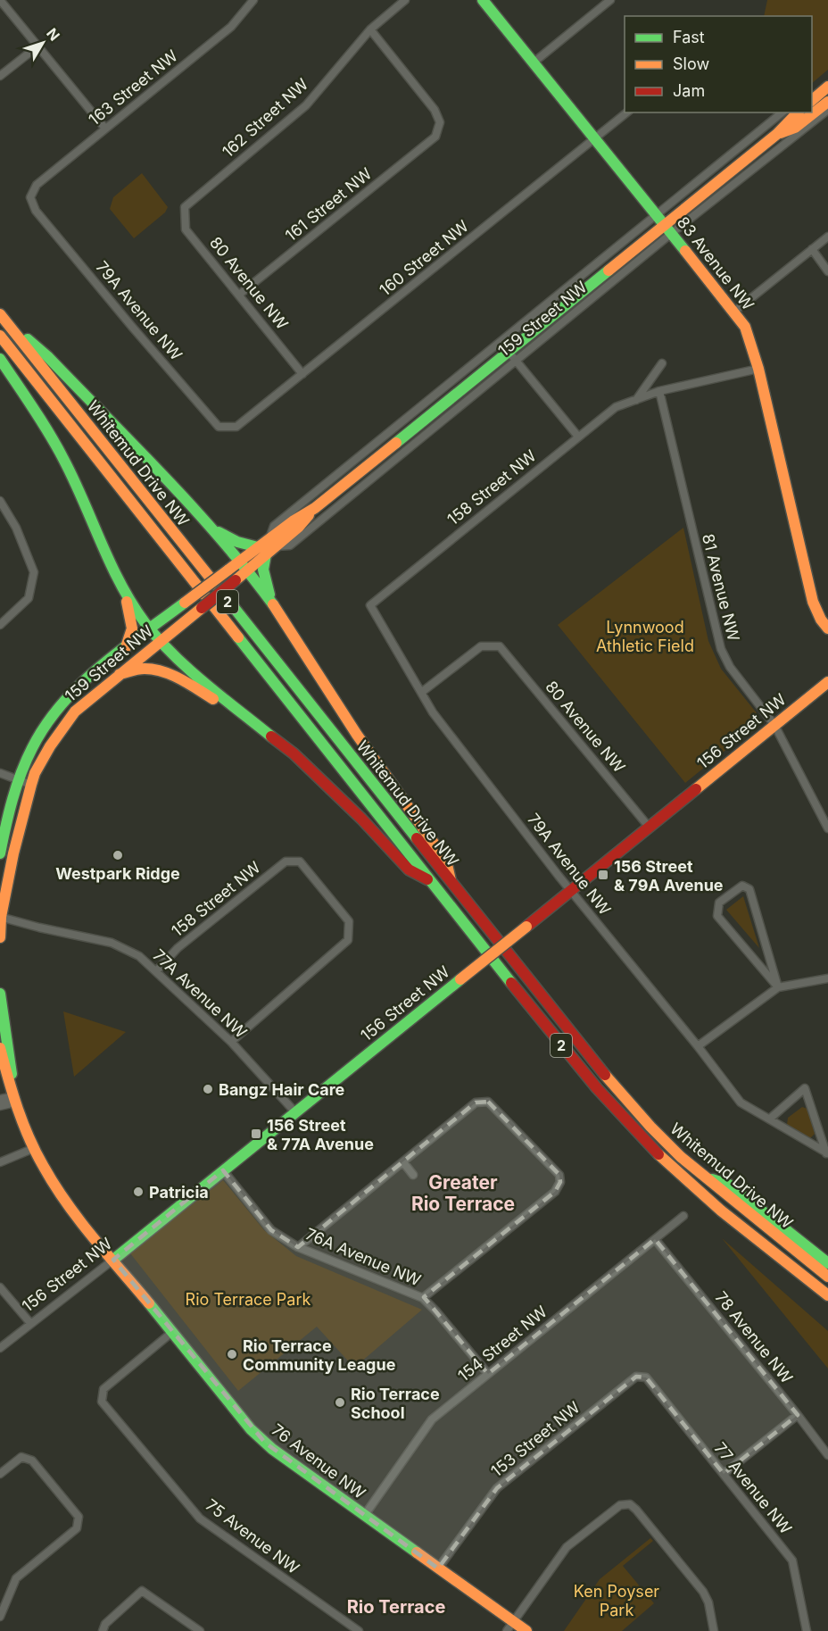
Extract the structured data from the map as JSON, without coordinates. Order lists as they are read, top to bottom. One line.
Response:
{"streets":{"main road":["83 Avenue NW","159 Street NW","Whitemud Drive NW","2","156 Street NW","76 Avenue NW"],"street":["163 Street NW","162 Street NW","161 Street NW","160 Street NW","80 Avenue NW","79A Avenue NW","158 Street NW","81 Avenue NW","77A Avenue NW","76A Avenue NW","78 Avenue NW","154 Street NW","153 Street NW","77 Avenue NW","75 Avenue NW"]},"crossings":[["163 Street NW","79A Avenue NW"],["162 Street NW","161 Street NW"],["162 Street NW","80 Avenue NW"],["161 Street NW","80 Avenue NW"],["160 Street NW","83 Avenue NW"],["160 Street NW","80 Avenue NW"],["160 Street NW","79A Avenue NW"],["83 Avenue NW","159 Street NW"],["83 Avenue NW","158 Street NW"],["80 Avenue NW","79A Avenue NW"],["80 Avenue NW","156 Street NW"],["79A Avenue NW","158 Street NW"],["79A Avenue NW","156 Street NW"],["159 Street NW","77A Avenue NW"],["158 Street NW","81 Avenue NW"],["158 Street NW","77A Avenue NW"],["81 Avenue NW","156 Street NW"],["156 Street NW","77A Avenue NW"],["156 Street NW","76A Avenue NW"],["156 Street NW","76 Avenue NW"],["76A Avenue NW","154 Street NW"],["78 Avenue NW","154 Street NW"],["154 Street NW","76 Avenue NW"],["153 Street NW","76 Avenue NW"],["153 Street NW","77 Avenue NW"],["76 Avenue NW","75 Avenue NW"]],"districts":["Greater Rio Terrace","Rio Terrace"],"parks":["Lynnwood Athletic Field","Rio Terrace Park","Ken Poyser Park"],"places":{"other":["Westpark Ridge","Bangz Hair Care","Patricia","Rio Terrace Community League","Rio Terrace School"],"transit":["156 Street & 79A Avenue","156 Street & 77A Avenue"]},"legend":["Fast","Slow","Jam"],"north":"top right"}
